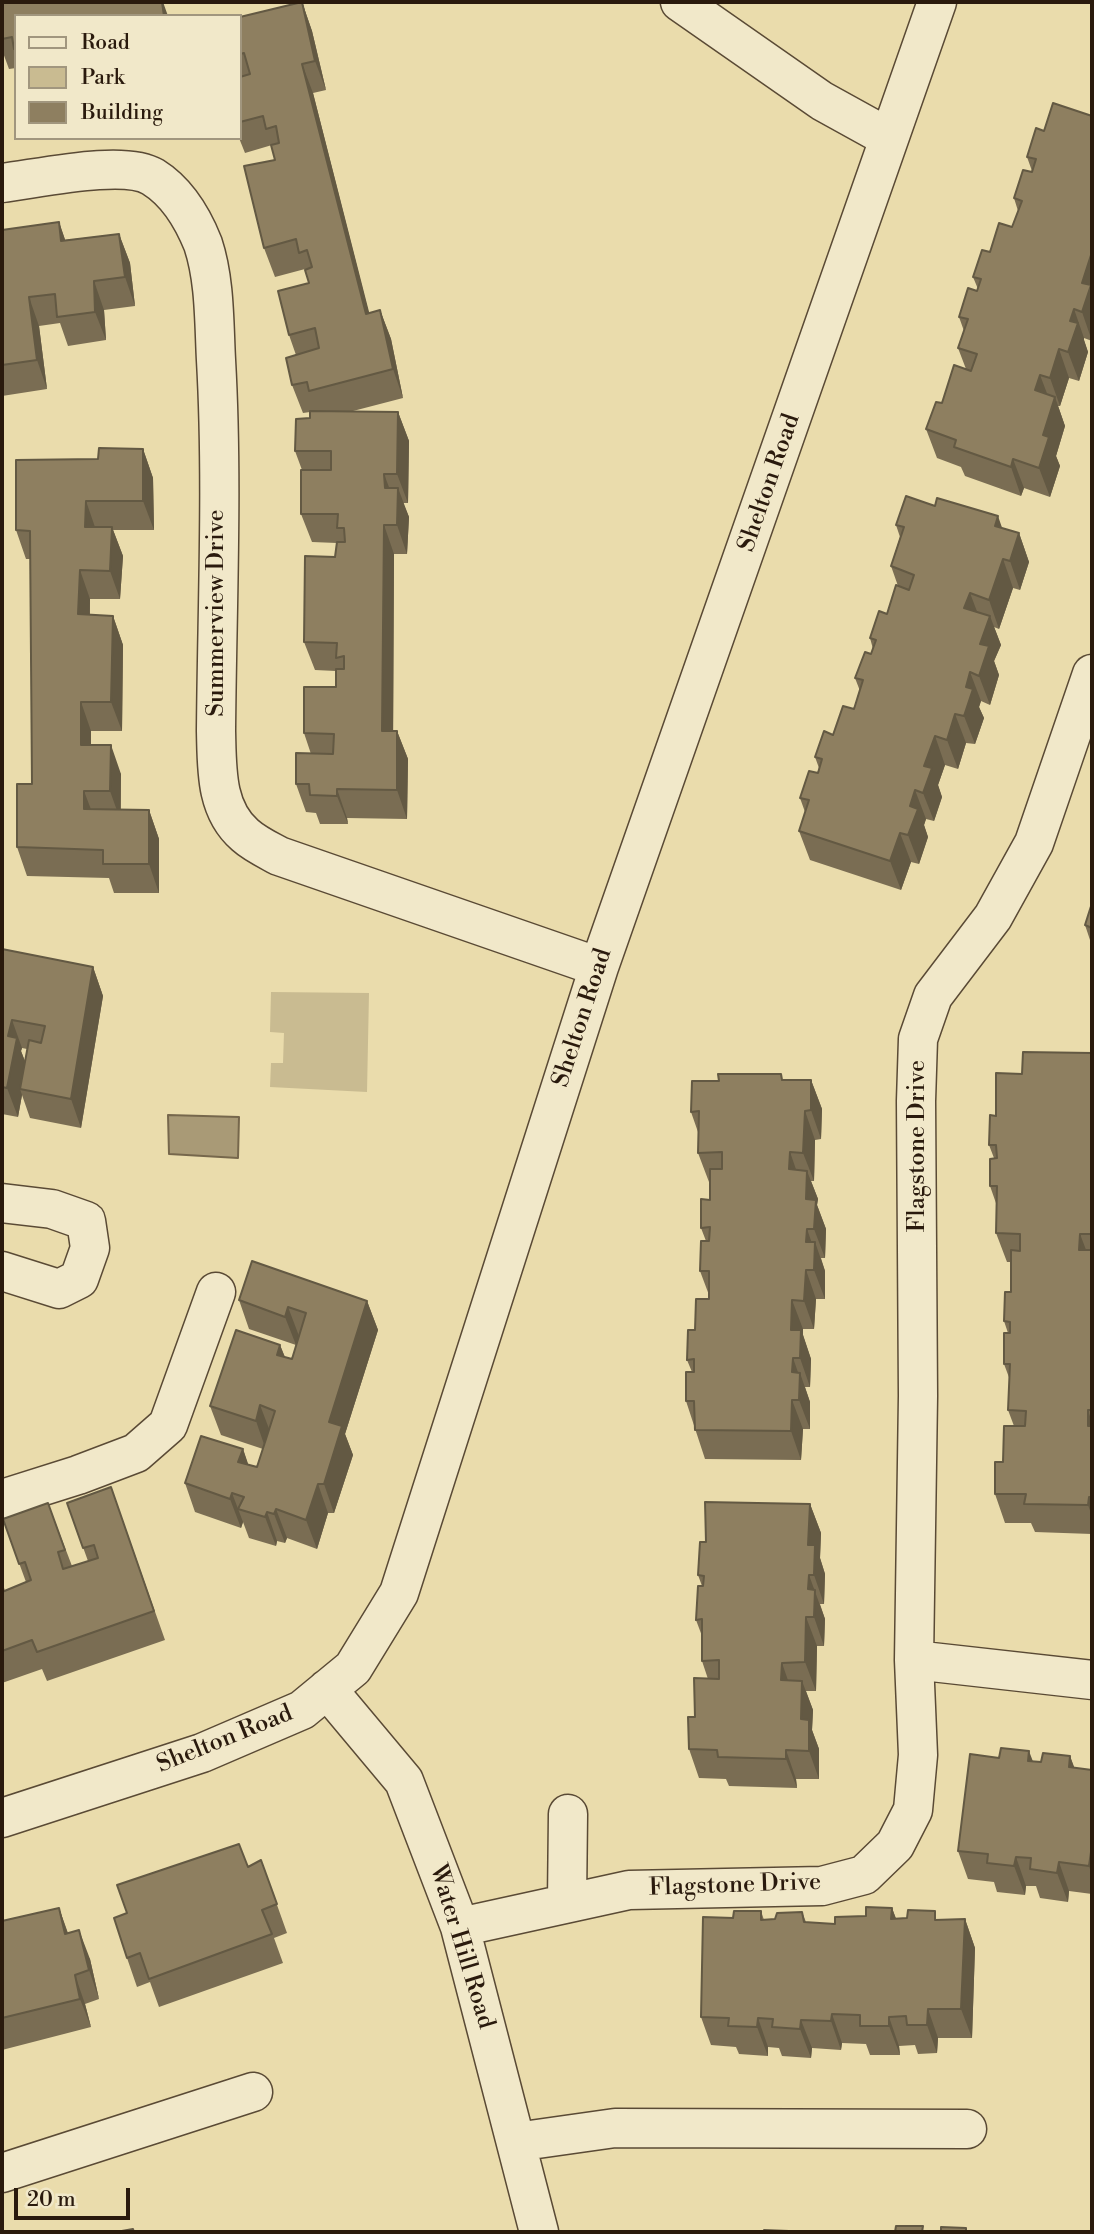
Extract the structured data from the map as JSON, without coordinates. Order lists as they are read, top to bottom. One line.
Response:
{"streets":{"street":["Shelton Road","Summerview Drive","Flagstone Drive","Water Hill Road"]},"crossings":[["Shelton Road","Summerview Drive"],["Shelton Road","Water Hill Road"],["Flagstone Drive","Water Hill Road"]],"legend":["Road","Park","Building"],"scale_bar":"20 m"}
